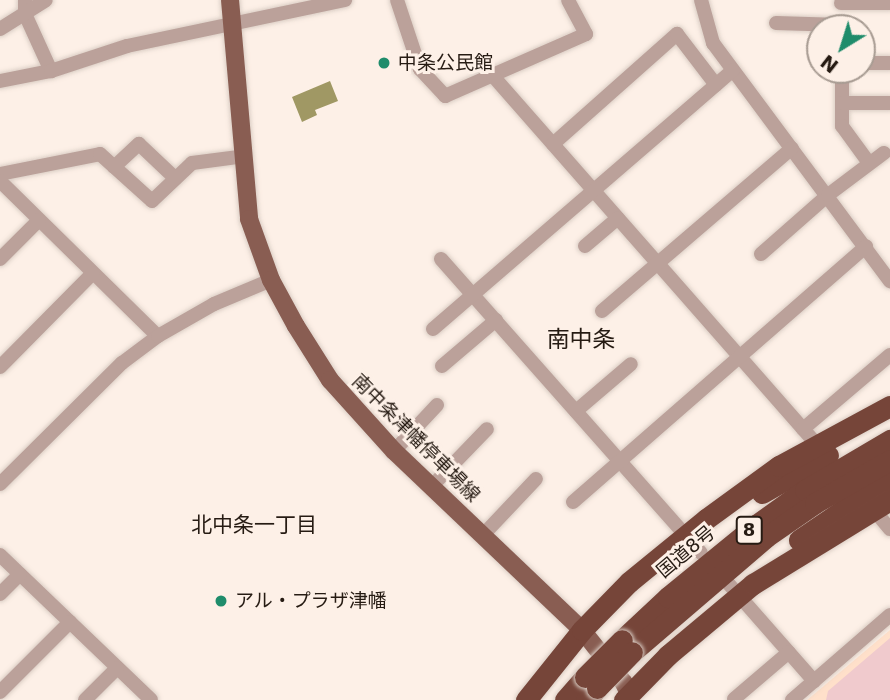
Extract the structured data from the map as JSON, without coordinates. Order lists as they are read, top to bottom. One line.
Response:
{"streets":{"highway":["8","国道8号"],"main road":["南中条津幡停車場線"]},"districts":["南中条","北中条一丁目"],"places":["中条公民館","アル・プラザ津幡"],"north":"bottom left"}
